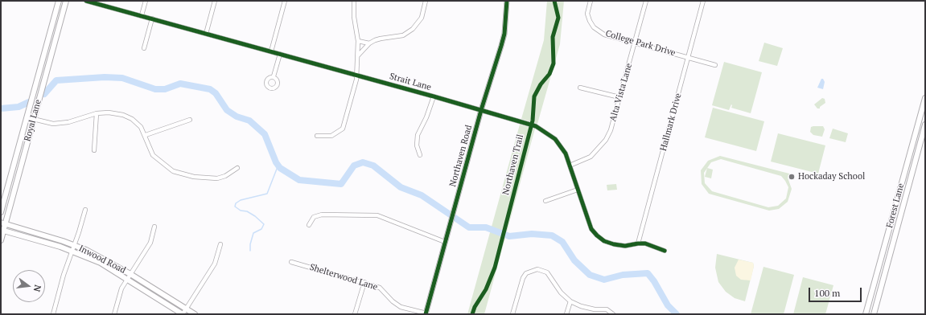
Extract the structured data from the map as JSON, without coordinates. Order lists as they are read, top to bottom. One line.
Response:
{"streets":{"main road":["Royal Lane","Forest Lane","Inwood Road"],"street":["College Park Drive","Strait Lane","Alta Vista Lane","Hallmark Drive","Northaven Road","Shelterwood Lane"],"cycle path":["Northaven Trail"]},"crossings":[["College Park Drive","Alta Vista Lane"],["College Park Drive","Hallmark Drive"],["Strait Lane","Alta Vista Lane"],["Strait Lane","Hallmark Drive"],["Strait Lane","Northaven Road"],["Royal Lane","Inwood Road"],["Northaven Road","Shelterwood Lane"]],"places":["Hockaday School"],"scale_bar":"100 m","north":"right"}
